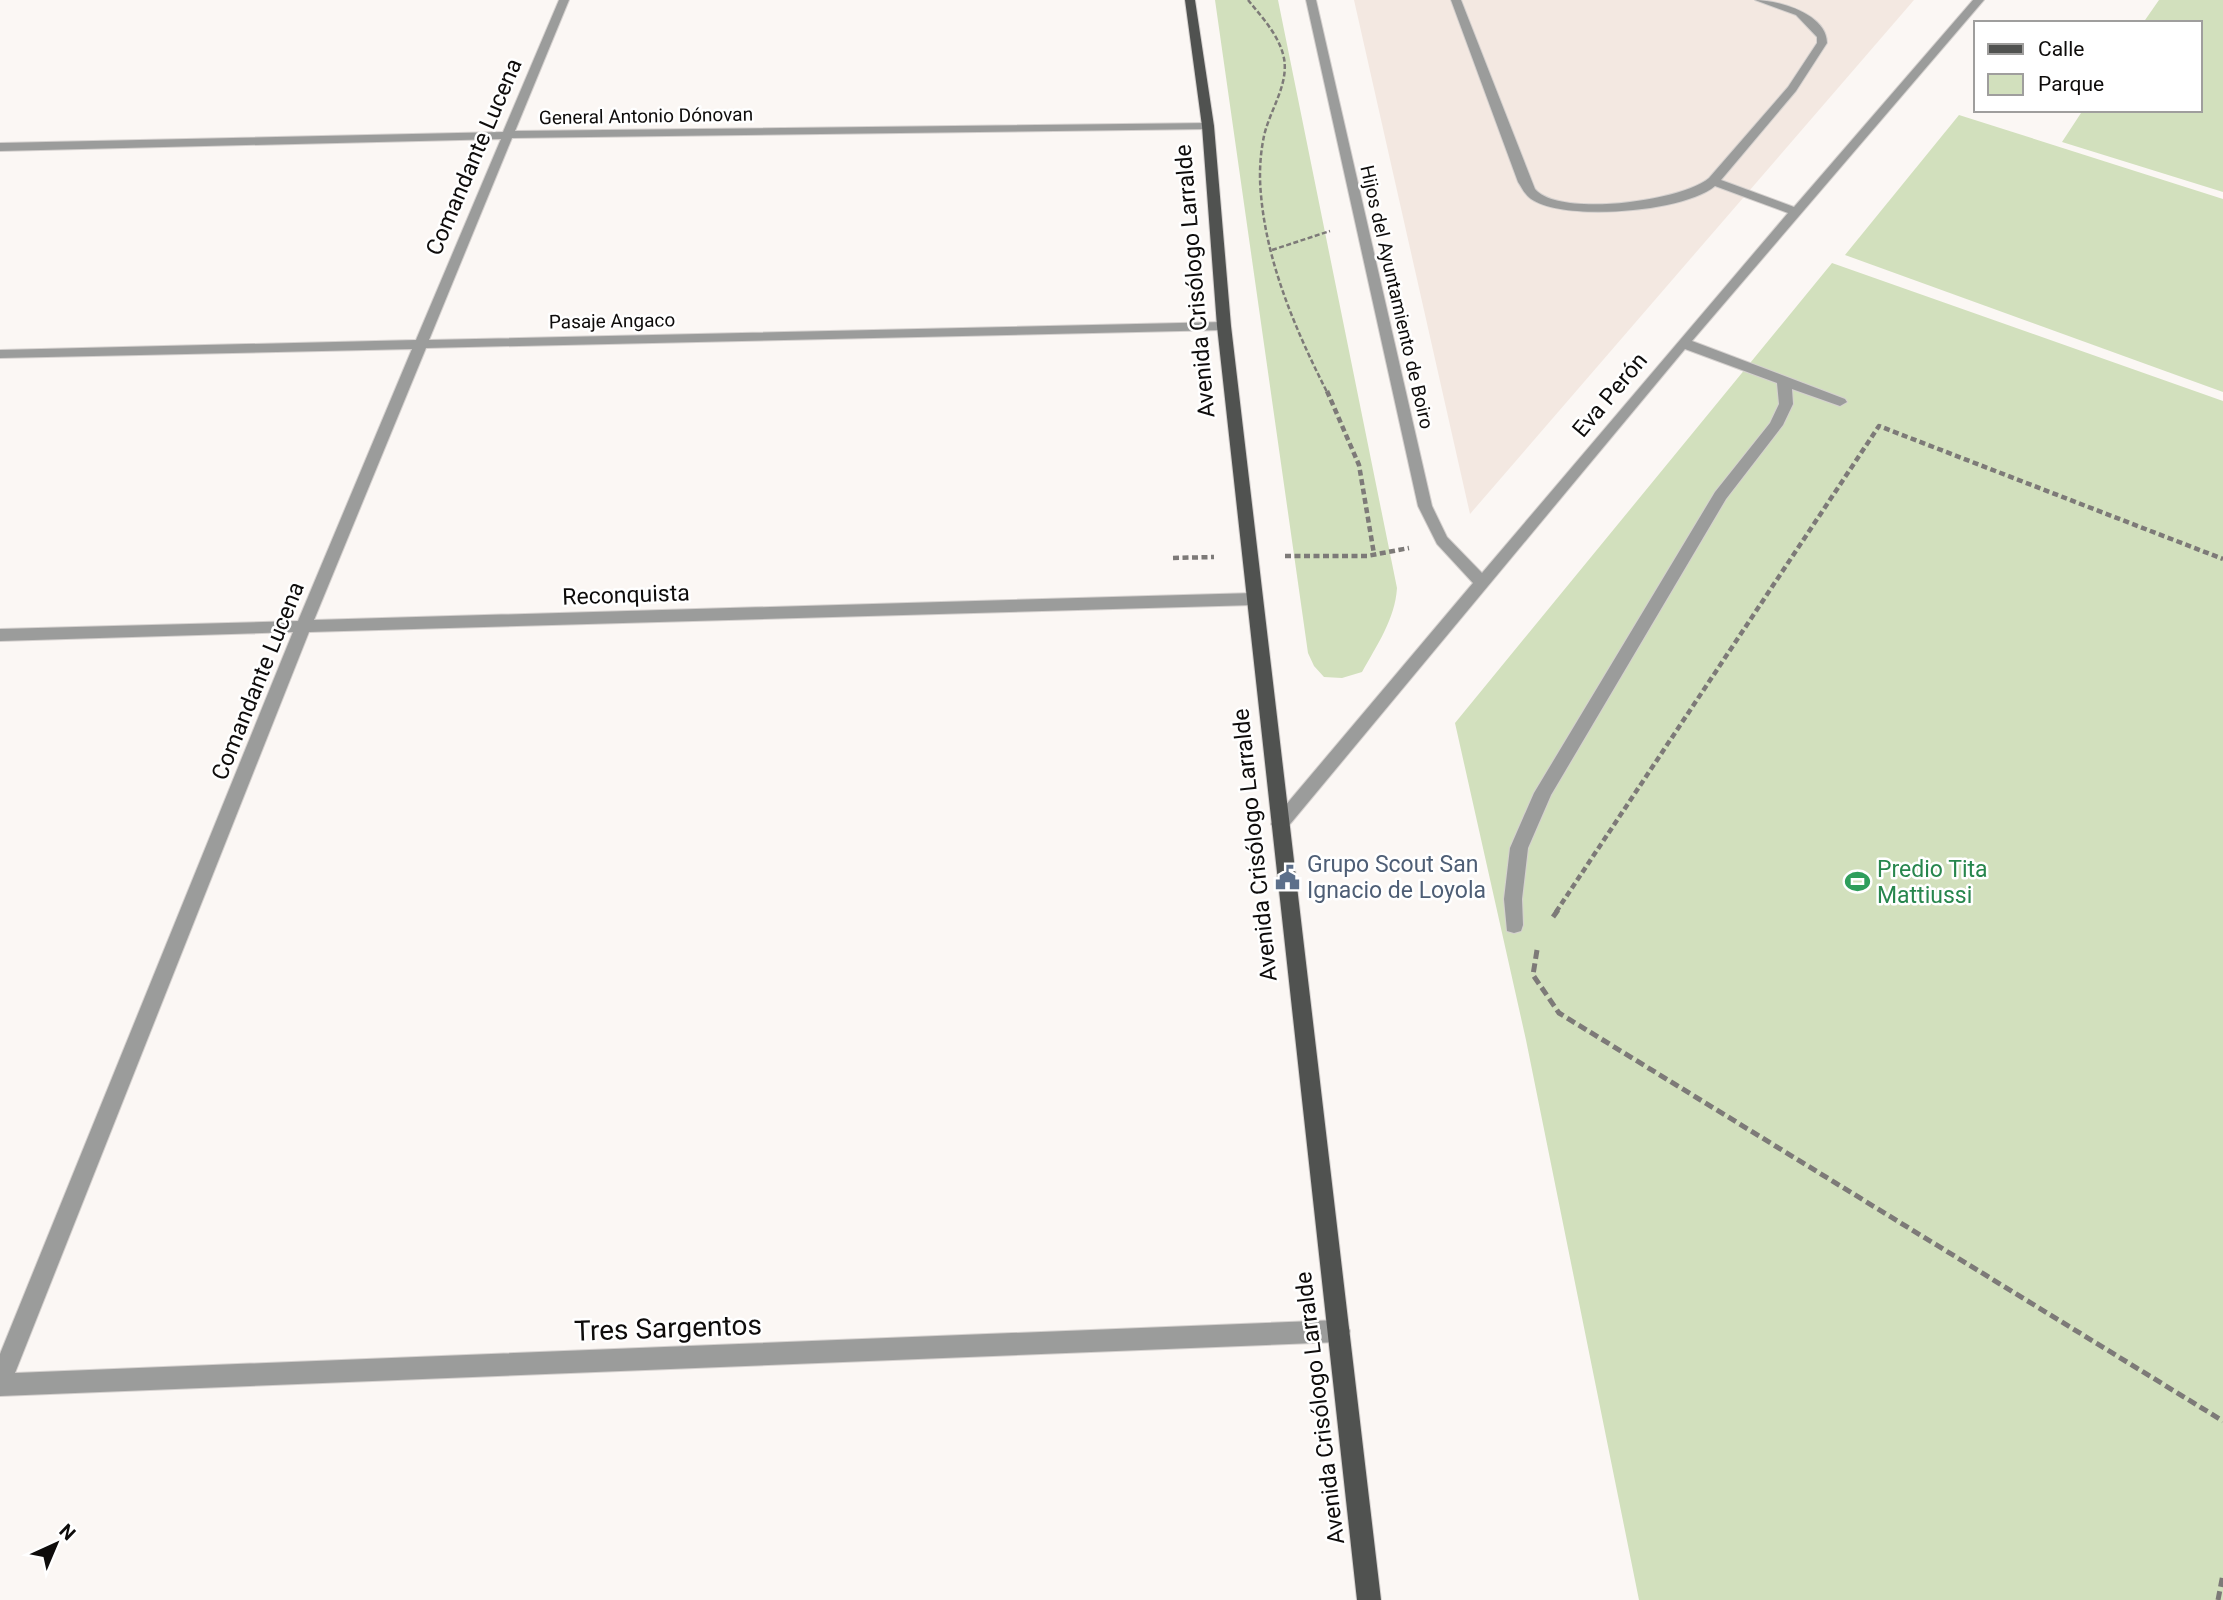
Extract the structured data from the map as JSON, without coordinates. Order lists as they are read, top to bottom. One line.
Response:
{"streets":{"main road":["Avenida Crisólogo Larralde"],"street":["General Antonio Dónovan","Comandante Lucena","Hijos del Ayuntamiento de Boiro","Pasaje Angaco","Eva Perón","Reconquista","Tres Sargentos"]},"crossings":[["General Antonio Dónovan","Comandante Lucena"],["General Antonio Dónovan","Avenida Crisólogo Larralde"],["Comandante Lucena","Pasaje Angaco"],["Comandante Lucena","Reconquista"],["Comandante Lucena","Tres Sargentos"],["Avenida Crisólogo Larralde","Pasaje Angaco"],["Avenida Crisólogo Larralde","Eva Perón"],["Avenida Crisólogo Larralde","Reconquista"],["Avenida Crisólogo Larralde","Tres Sargentos"],["Hijos del Ayuntamiento de Boiro","Eva Perón"]],"places":{"public building":["Grupo Scout San Ignacio de Loyola"],"sports":["Predio Tita Mattiussi"]},"legend":["Calle","Parque"],"north":"top right"}
